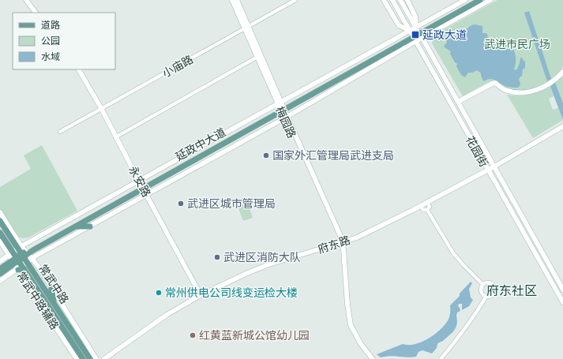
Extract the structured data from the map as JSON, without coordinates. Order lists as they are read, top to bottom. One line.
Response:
{"streets":{"main road":["延政中大道","常武中路"],"street":["小庙路","梅园路","花园街","永安路","府东路","常武中路辅路"]},"crossings":[["小庙路","梅园路"],["小庙路","永安路"],["梅园路","延政中大道"],["梅园路","府东路"],["延政中大道","花园街"],["延政中大道","永安路"],["延政中大道","常武中路"],["花园街","府东路"],["永安路","府东路"],["常武中路","常武中路辅路"]],"districts":["府东社区"],"parks":["武进市民广场"],"places":{"transit":["延政大道"],"other":["国家外汇管理局武进支局","武进区城市管理局","武进区消防大队","常州供电公司线变运检大楼","红黄蓝新城公馆幼儿园"]},"legend":["道路","公园","水域"]}
